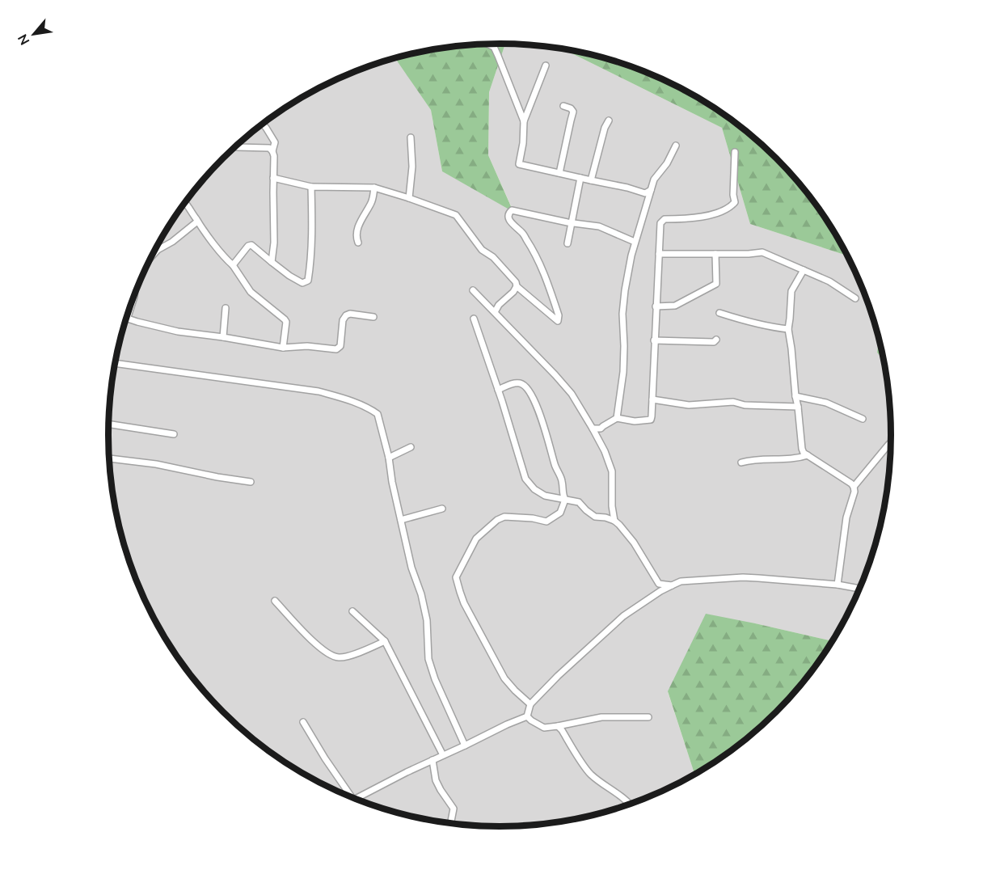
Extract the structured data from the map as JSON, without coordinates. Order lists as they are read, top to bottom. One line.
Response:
{"north":"bottom left"}
